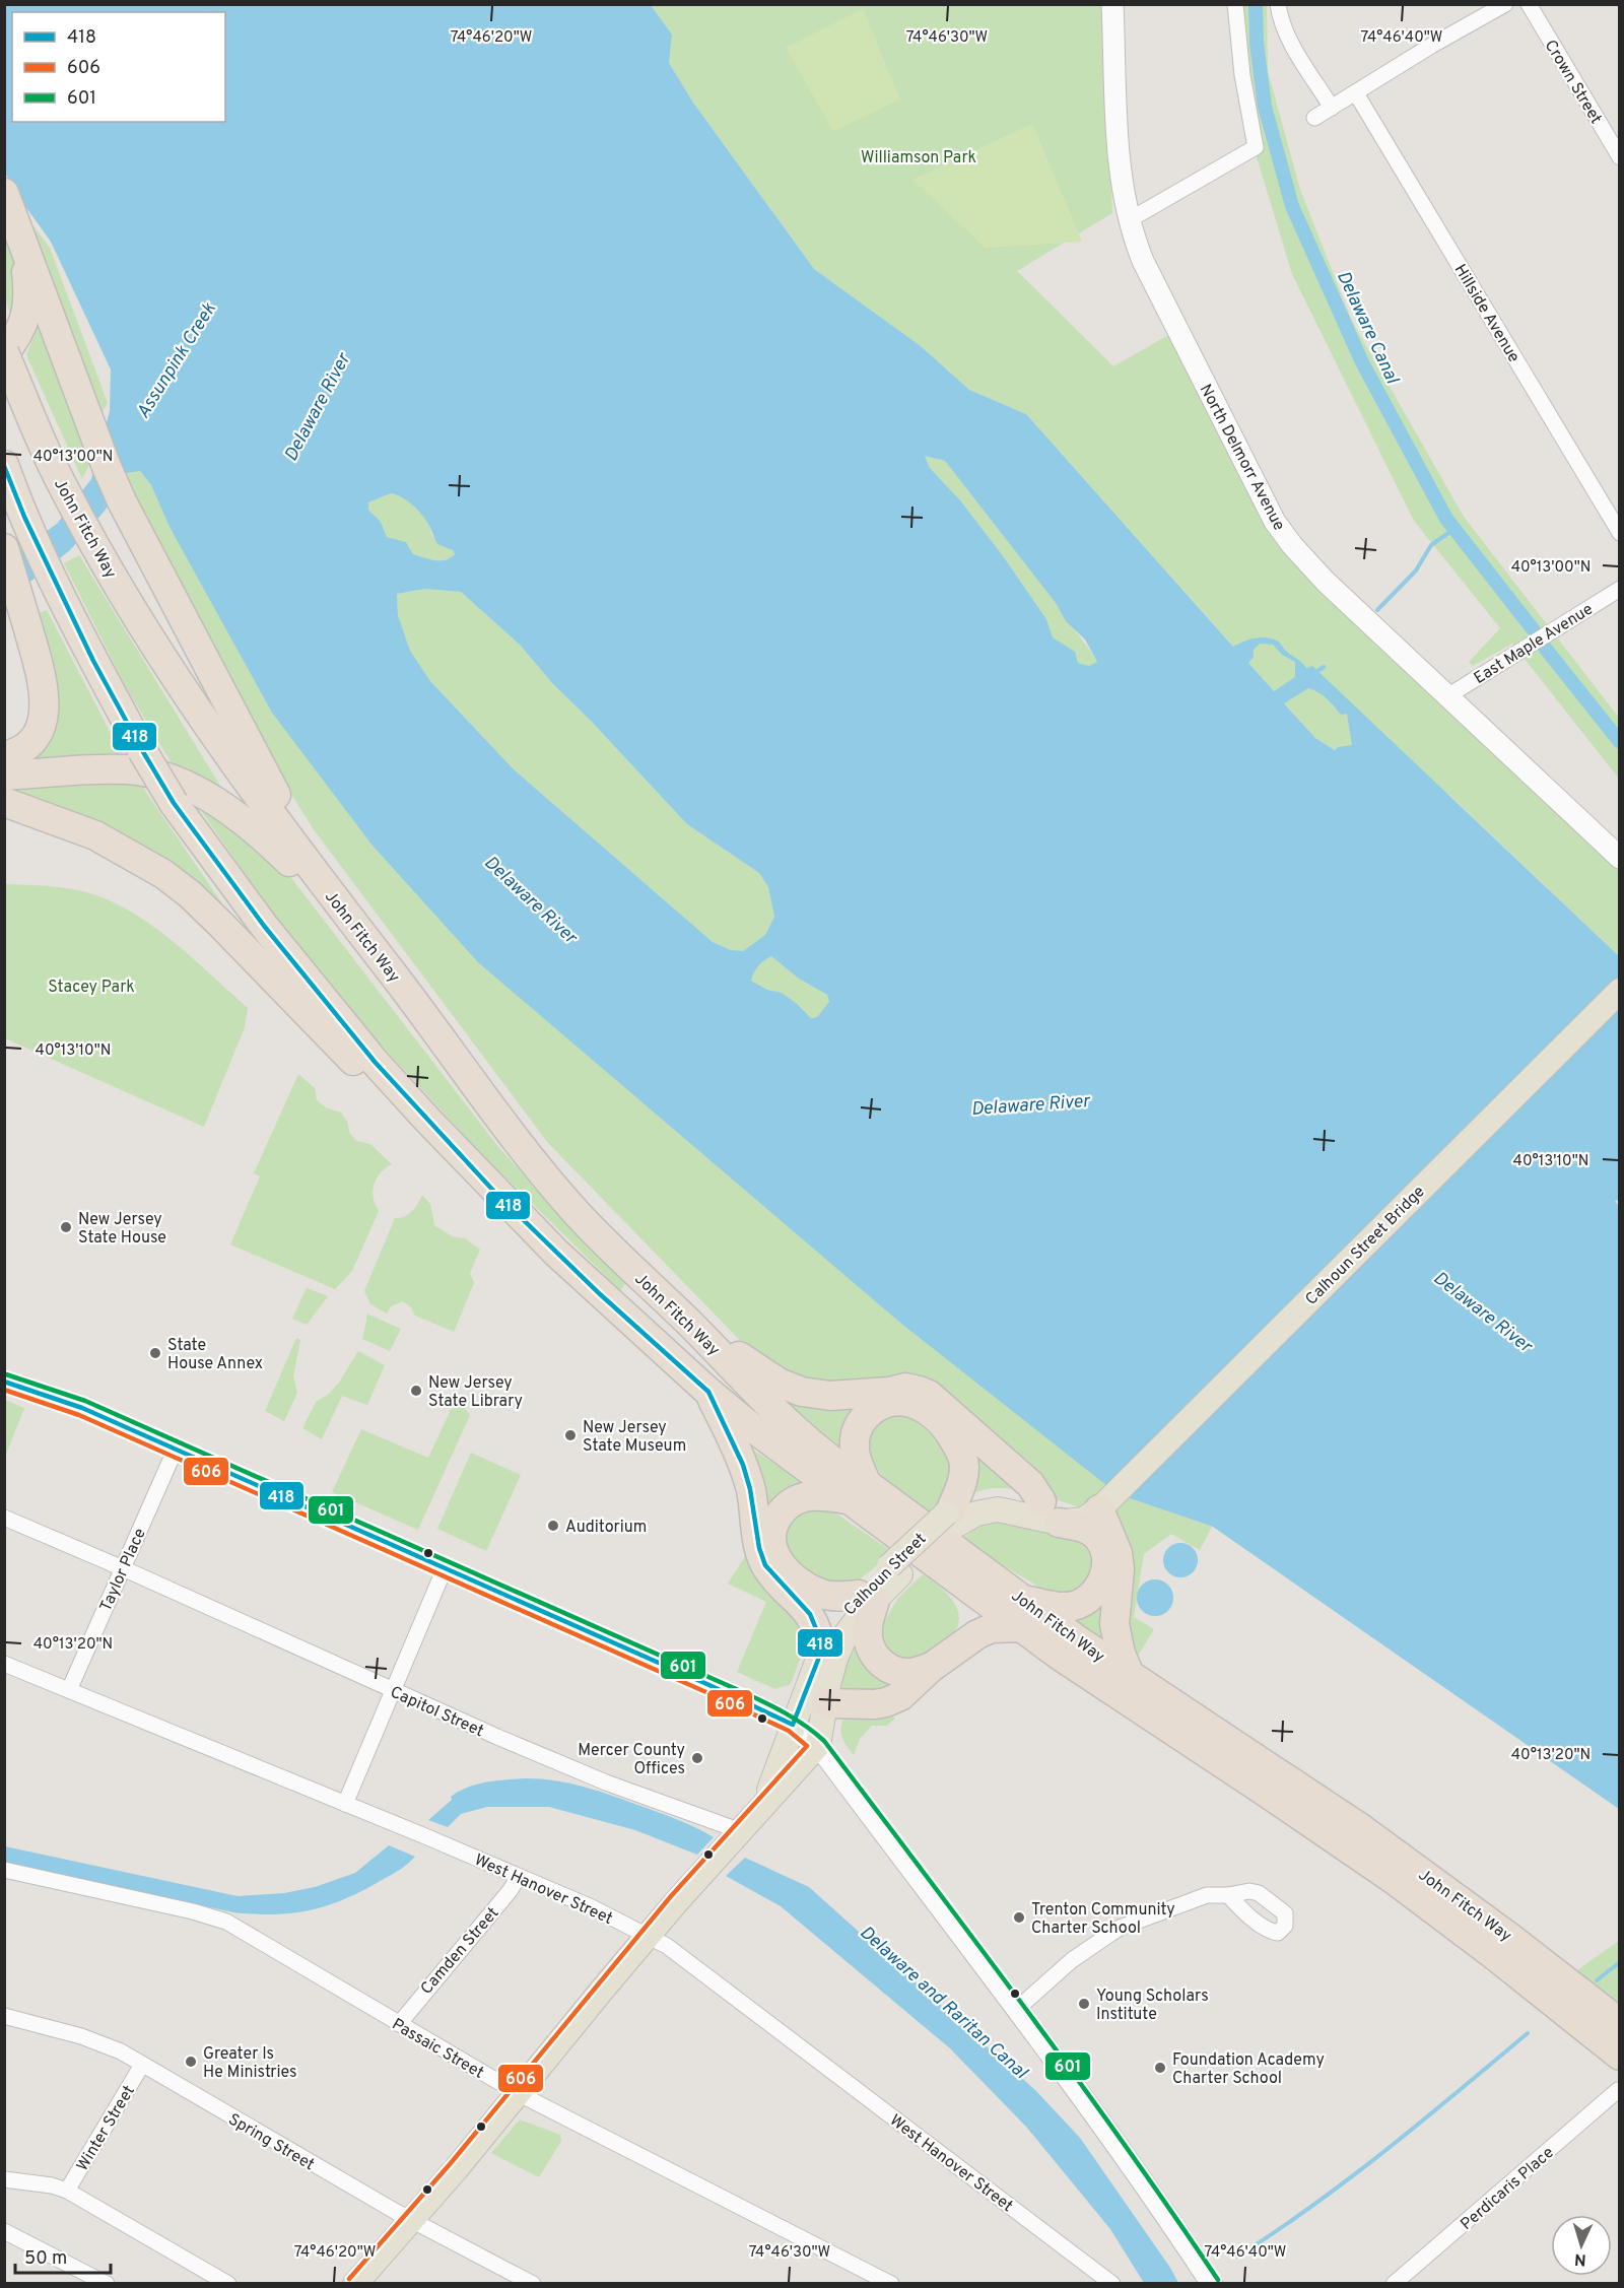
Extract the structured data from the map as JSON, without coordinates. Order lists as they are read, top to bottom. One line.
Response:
{"streets":{"highway":["John Fitch Way"],"main road":["Calhoun Street Bridge","Calhoun Street"],"street":["Crown Street","Hillside Avenue","North Delmorr Avenue","East Maple Avenue","Taylor Place","Capitol Street","West Hanover Street","Camden Street","Passaic Street","Winter Street","Spring Street","Perdicaris Place"]},"crossings":[["North Delmorr Avenue","East Maple Avenue"],["Calhoun Street Bridge","Calhoun Street"],["Taylor Place","Capitol Street"],["Taylor Place","West Hanover Street"],["Calhoun Street","Capitol Street"],["Calhoun Street","West Hanover Street"],["Calhoun Street","Passaic Street"],["Calhoun Street","Spring Street"],["West Hanover Street","Camden Street"],["Camden Street","Passaic Street"],["Winter Street","Spring Street"]],"water":["Delaware Canal","Assunpink Creek","Delaware River","Delaware and Raritan Canal"],"parks":["Williamson Park","Stacey Park"],"places":["New Jersey State House","State House Annex","New Jersey State Library","New Jersey State Museum","Auditorium","Mercer County Offices","Trenton Community Charter School","Young Scholars Institute","Greater Is He Ministries","Foundation Academy Charter School"],"lines":["transit line 418","transit line 601","transit line 606"],"legend":["418","606","601"],"scale_bar":"50 m","north":"bottom","coordinates":["74°46'20\"W","74°46'30\"W","74°46'40\"W","40°13'00\"N","40°13'10\"N","40°13'20\"N"]}
